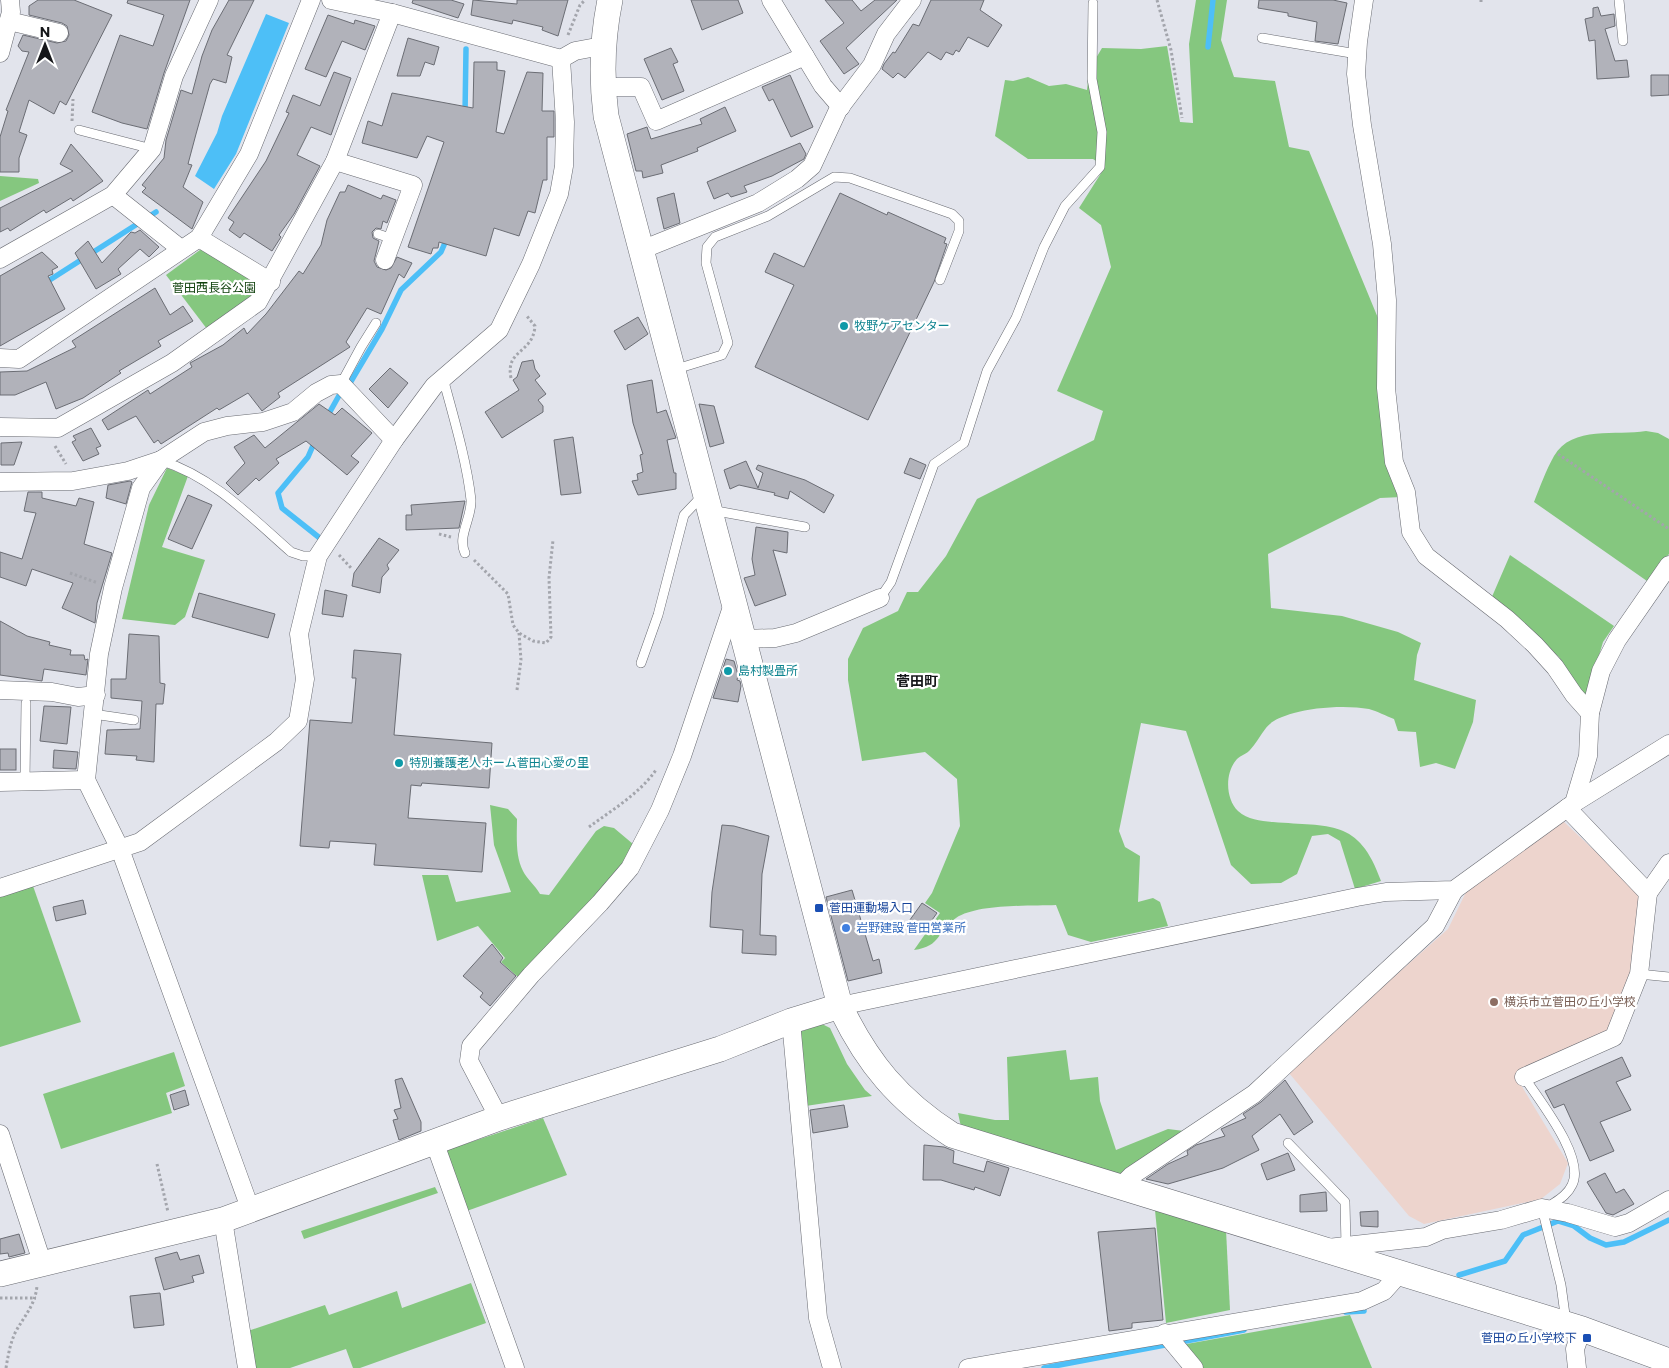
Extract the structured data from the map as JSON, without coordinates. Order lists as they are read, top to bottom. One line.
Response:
{"districts":["菅田町"],"parks":["菅田西長谷公園"],"places":{"other":["牧野ケアセンター","島村製畳所","特別養護老人ホーム菅田心愛の里","岩野建設 菅田営業所","横浜市立菅田の丘小学校"],"transit":["菅田運動場入口","菅田の丘小学校下"]},"north":"top"}
